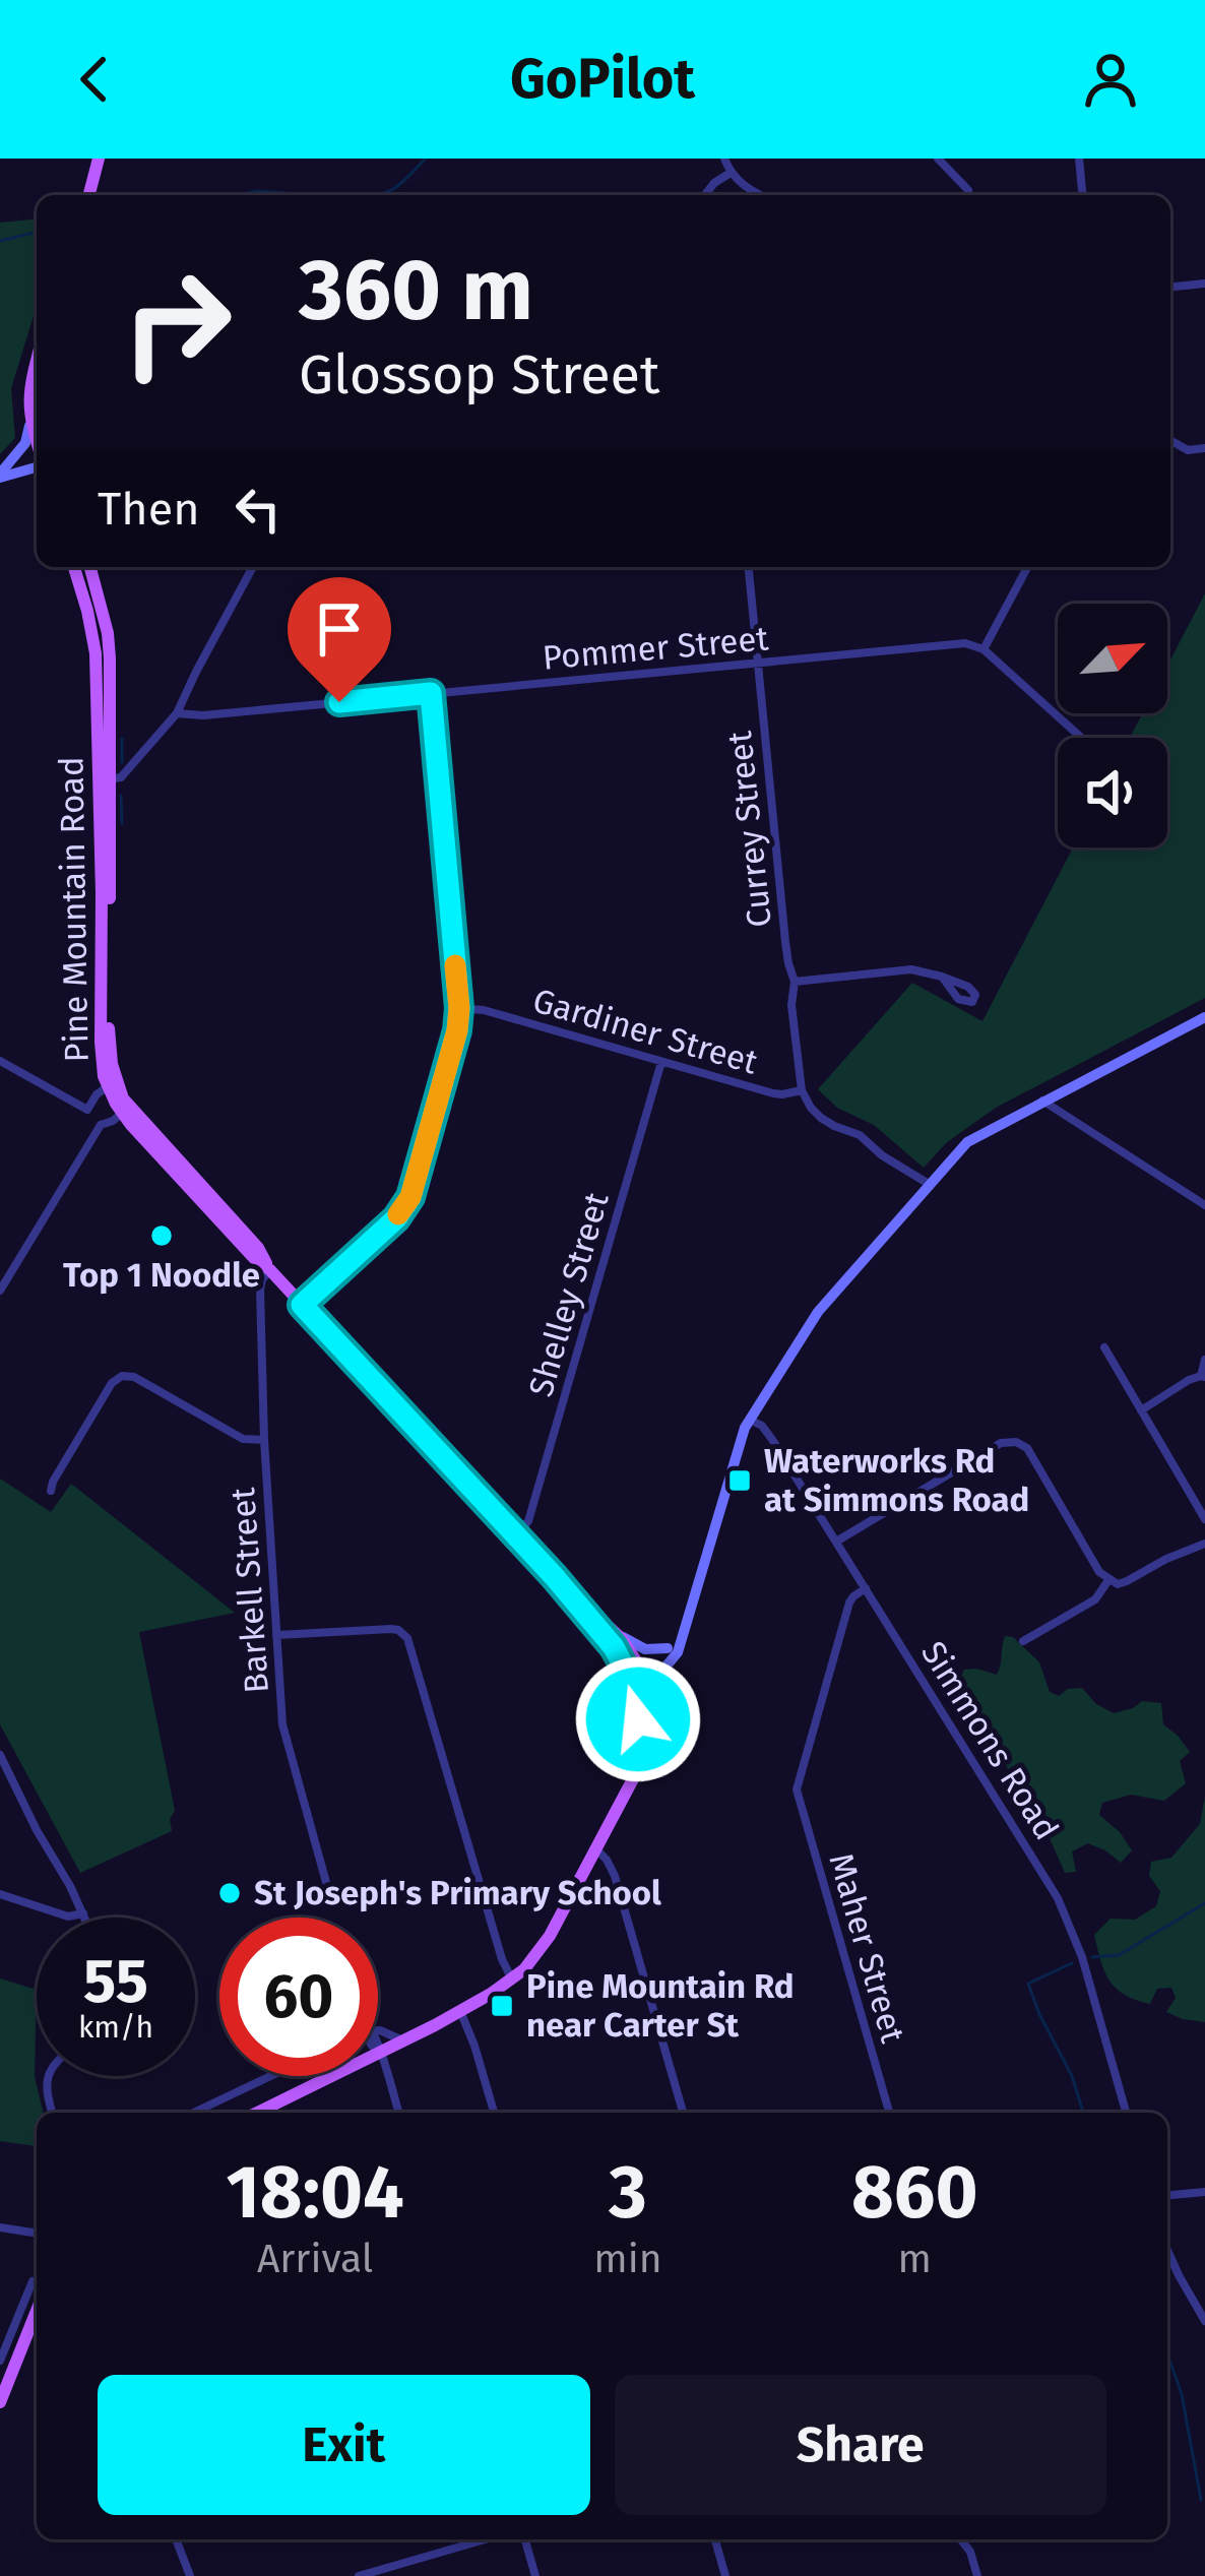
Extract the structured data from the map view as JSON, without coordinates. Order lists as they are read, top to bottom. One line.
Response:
{"streets":{"main road":["Pine Mountain Road"],"street":["Pommer Street","Currey Street","Gardiner Street","Shelley Street","Barkell Street","Simmons Road","Maher Street"]},"crossings":[["Pommer Street","Currey Street"],["Currey Street","Gardiner Street"],["Pine Mountain Road","Shelley Street"],["Pine Mountain Road","Barkell Street"],["Gardiner Street","Shelley Street"],["Simmons Road","Maher Street"]],"places":{"other":["Top 1 Noodle","St Joseph's Primary School"],"transit":["Waterworks Rd at Simmons Road","Pine Mountain Rd near Carter St"]},"north":"top right","page":{"header":"GoPilot","turn":["360 m","Glossop Street"],"then":"Then","speed":"55 km/h","limit":"60","eta":["18:04","Arrival","3","min","860","m"],"buttons":["Exit","Share"]}}
